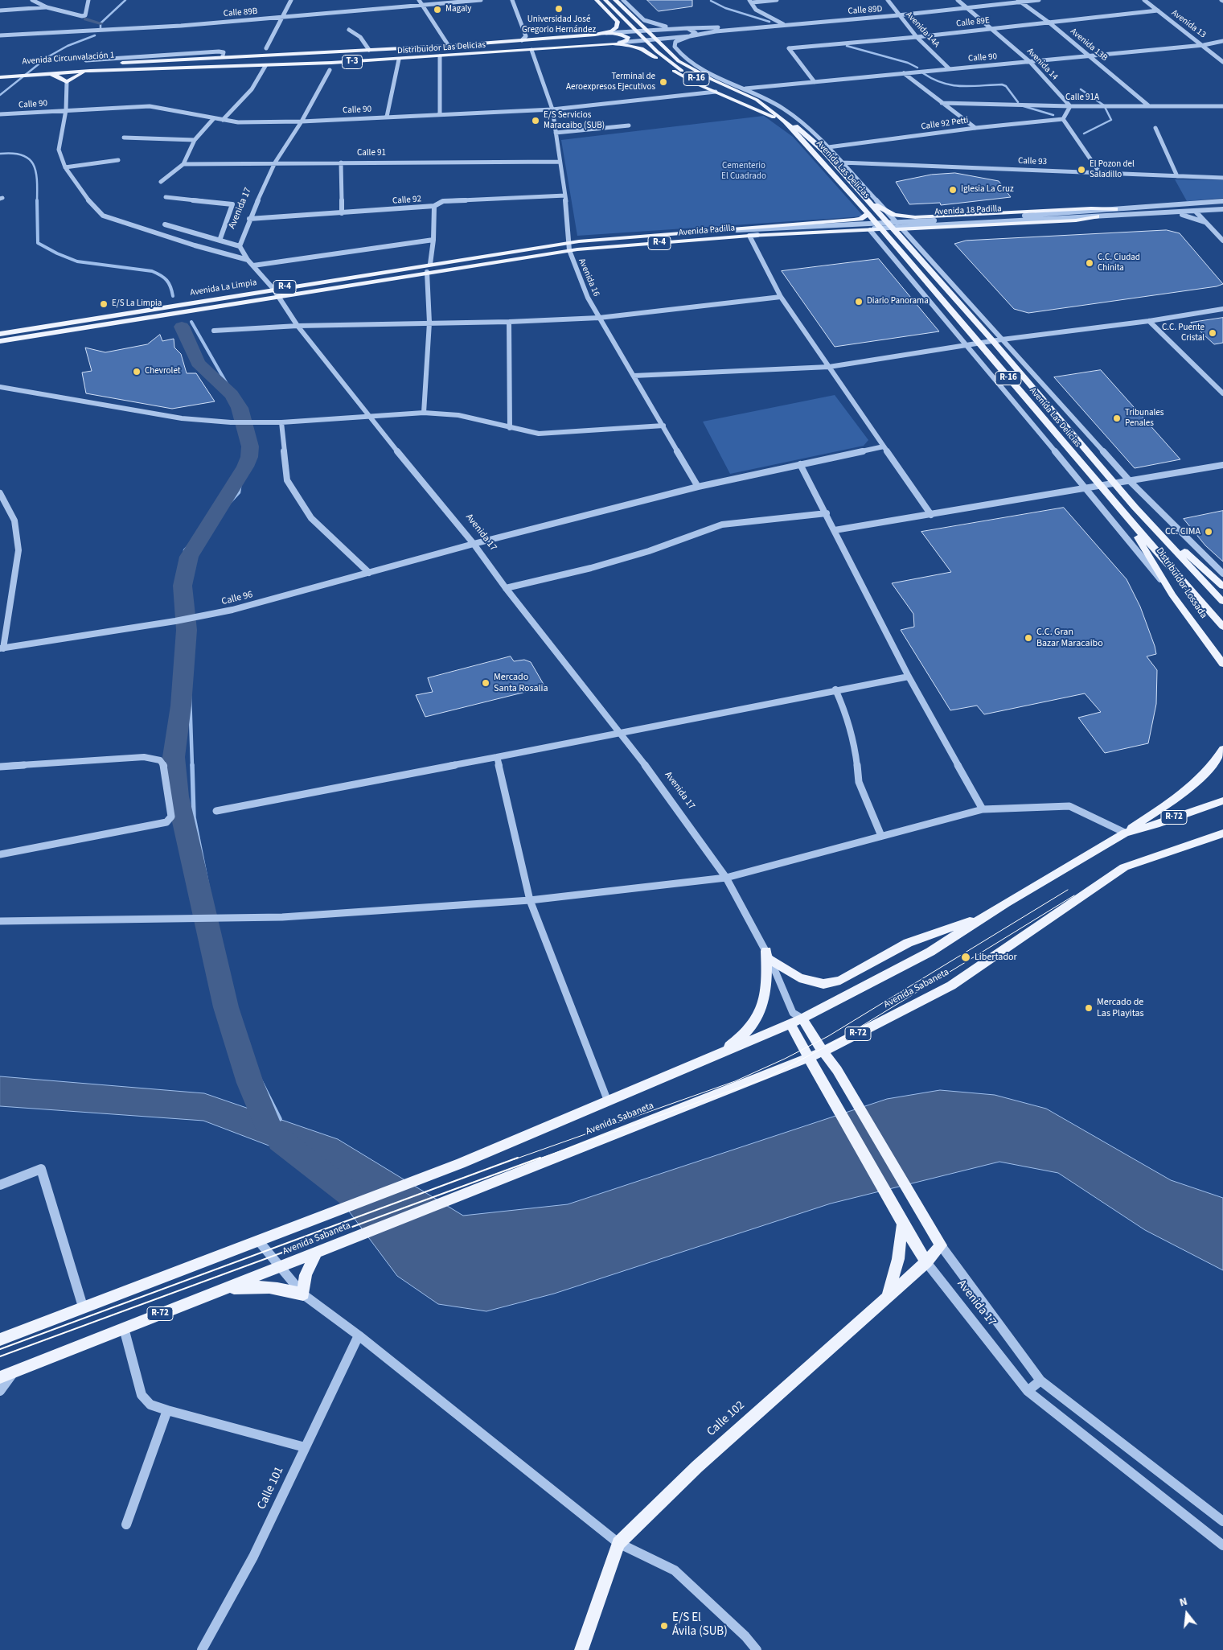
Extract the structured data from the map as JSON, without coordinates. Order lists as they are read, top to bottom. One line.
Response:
{"streets":{"main road":["Distribuidor Las Delicias","Avenida Circunvalación 1","T-3","R-16","Avenida Las Delicias","Avenida 17","Avenida Padilla","R-4","Avenida La Limpia","Distribuidor Lossada","R-72","Avenida Sabaneta","Calle 102"],"street":["Calle 89D","Calle 89B","Calle 89E","Avenida 13","Avenida 14A","Avenida 13B","Calle 90","Avenida 14","Calle 91A","Calle 92 Petti","Calle 91","Calle 93","Calle 92","Avenida 18 Padilla","Avenida 16","Calle 96","Calle 101"]},"crossings":[["Calle 89D","Avenida 14A"],["Calle 89D","Avenida 13B"],["Calle 89D","Avenida 14"],["Calle 89E","Avenida 13"],["Calle 89E","Avenida 14A"],["Calle 89E","Avenida 13B"],["Calle 89E","Calle 90"],["Calle 89E","Avenida 14"],["Avenida 13","Calle 90"],["Avenida 14A","Calle 90"],["Avenida 13B","Calle 90"],["Avenida 13B","Calle 91A"],["Distribuidor Las Delicias","Calle 90"],["Distribuidor Las Delicias","Avenida Circunvalación 1"],["Distribuidor Las Delicias","R-16"],["Distribuidor Las Delicias","Avenida Las Delicias"],["Distribuidor Las Delicias","Avenida 16"],["Calle 90","Avenida 14"],["Calle 90","R-16"],["Calle 90","Avenida 17"],["Calle 90","Avenida 16"],["Avenida 14","Calle 91A"],["R-16","Calle 92 Petti"],["R-16","Avenida Las Delicias"],["R-16","Avenida Padilla"],["R-16","Distribuidor Lossada"],["Calle 92 Petti","Avenida Las Delicias"],["Calle 91","Avenida 17"],["Calle 91","Avenida 16"],["Calle 93","Avenida Las Delicias"],["Avenida Las Delicias","Avenida Padilla"],["Avenida Las Delicias","Distribuidor Lossada"],["Calle 92","Avenida 17"],["Calle 92","Avenida 16"],["Avenida 17","Avenida La Limpia"],["Avenida 17","Calle 96"],["Avenida 17","Avenida Sabaneta"],["Avenida 17","Calle 102"],["Avenida 18 Padilla","Avenida Padilla"],["Avenida Padilla","Avenida 16"],["Avenida Padilla","Avenida La Limpia"],["Avenida 16","Avenida La Limpia"],["Avenida 16","Calle 96"]],"parks":["Cementerio El Cuadrado"],"places":["Universidad José Gregorio Hernández","Magaly","Terminal de Aeroexpresos Ejecutivos","E/S Servicios Maracaibo (SUB)","El Pozon del Saladillo","Iglesia La Cruz","C.C. Ciudad Chinita","Diario Panorama","E/S La Limpia","C.C. Puente Cristal","Chevrolet","Tribunales Penales","CC. CIMA","C.C. Gran Bazar Maracaibo","Mercado Santa Rosalia","Libertador","Mercado de Las Playitas","E/S El Ávila (SUB)"],"north":"top"}
